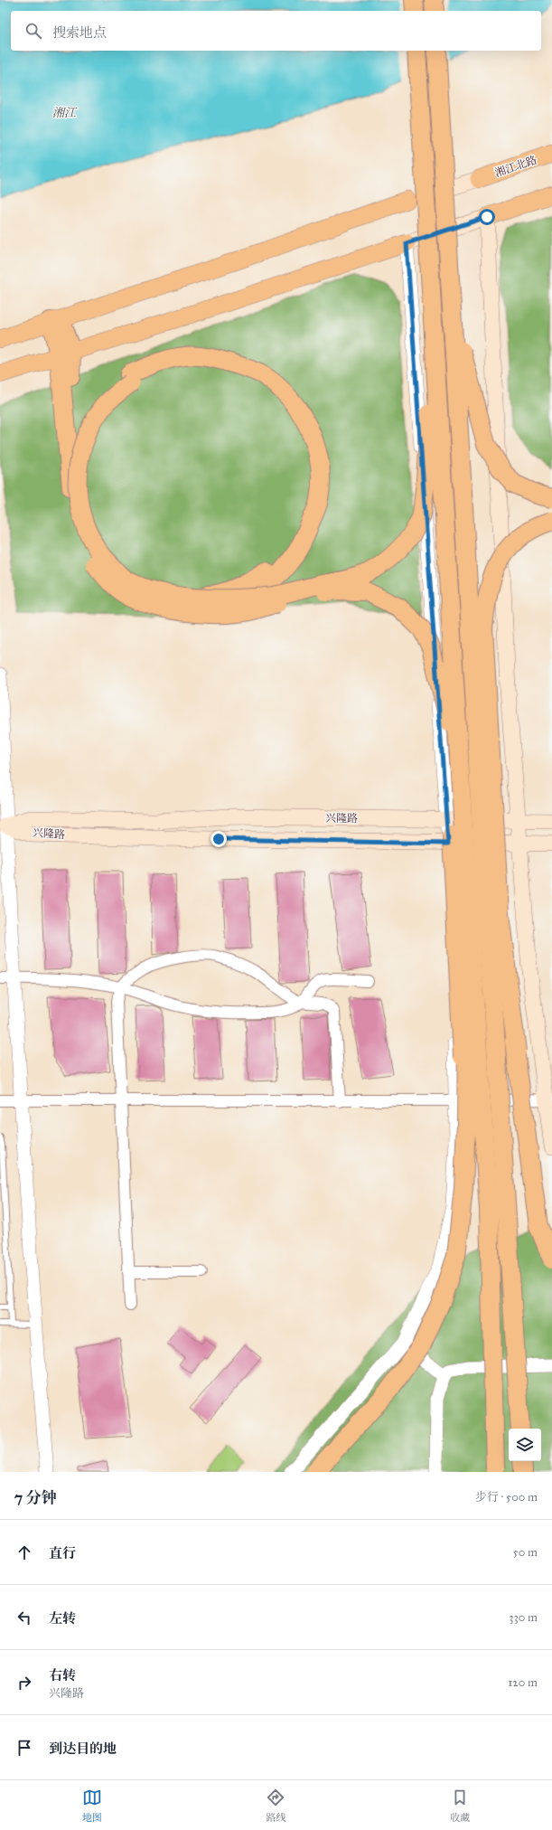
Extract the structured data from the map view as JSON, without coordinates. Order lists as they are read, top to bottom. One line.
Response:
{"streets":{"main road":["湘江北路","兴隆路"]},"water":["湘江"],"page":{"search":"搜索地点","heading":["7 分钟","步行 · 500 m"],"list":[["直行","50 m"],["左转","330 m"],["右转","兴隆路","120 m"],"到达目的地"],"nav":["地图","路线","收藏"]}}
